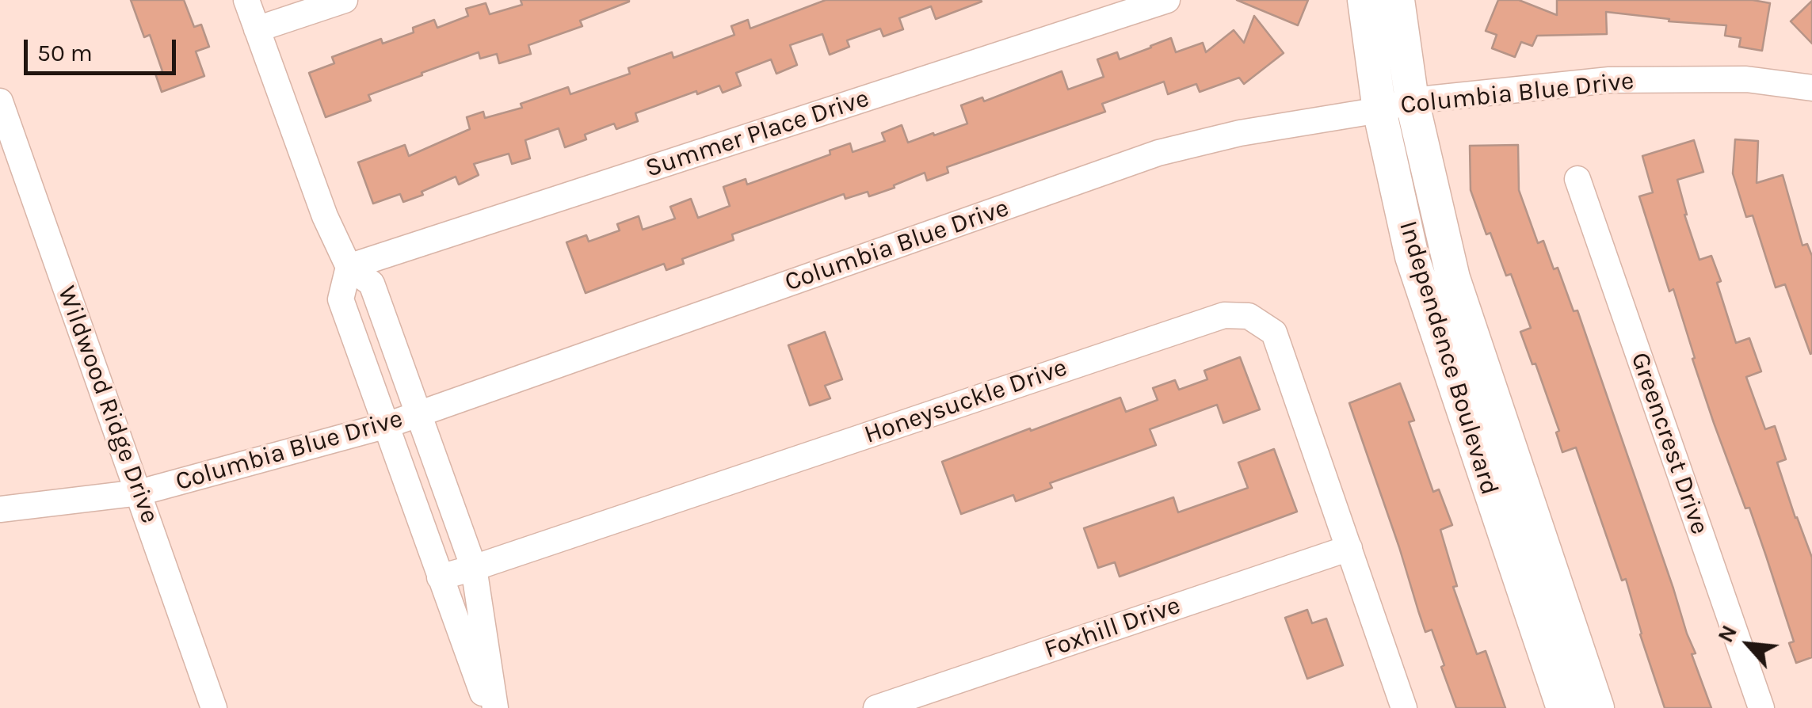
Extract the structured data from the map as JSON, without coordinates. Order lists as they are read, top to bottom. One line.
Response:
{"streets":{"main road":["Independence Boulevard"],"street":["Columbia Blue Drive","Summer Place Drive","Honeysuckle Drive","Wildwood Ridge Drive","Greencrest Drive","Foxhill Drive"]},"crossings":[["Columbia Blue Drive","Independence Boulevard"],["Columbia Blue Drive","Wildwood Ridge Drive"],["Honeysuckle Drive","Foxhill Drive"]],"scale_bar":"50 m","north":"top left"}
